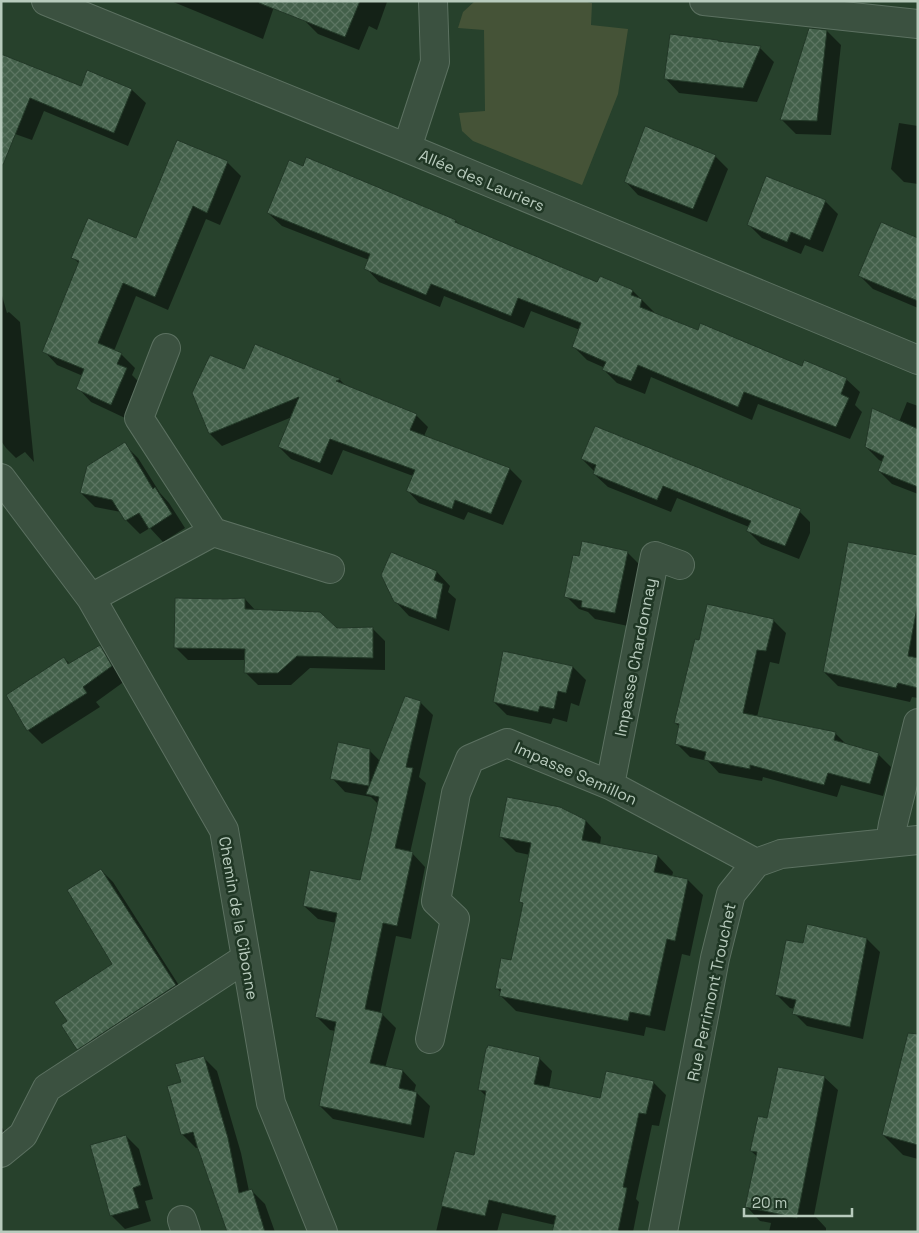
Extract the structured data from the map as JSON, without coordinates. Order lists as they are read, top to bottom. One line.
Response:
{"streets":{"street":["Allée des Lauriers","Impasse Chardonnay","Impasse Semillon","Chemin de la Cibonne","Rue Perrimont Trouchet"]},"crossings":[["Impasse Chardonnay","Impasse Semillon"],["Impasse Semillon","Rue Perrimont Trouchet"]],"scale_bar":"20 m"}
